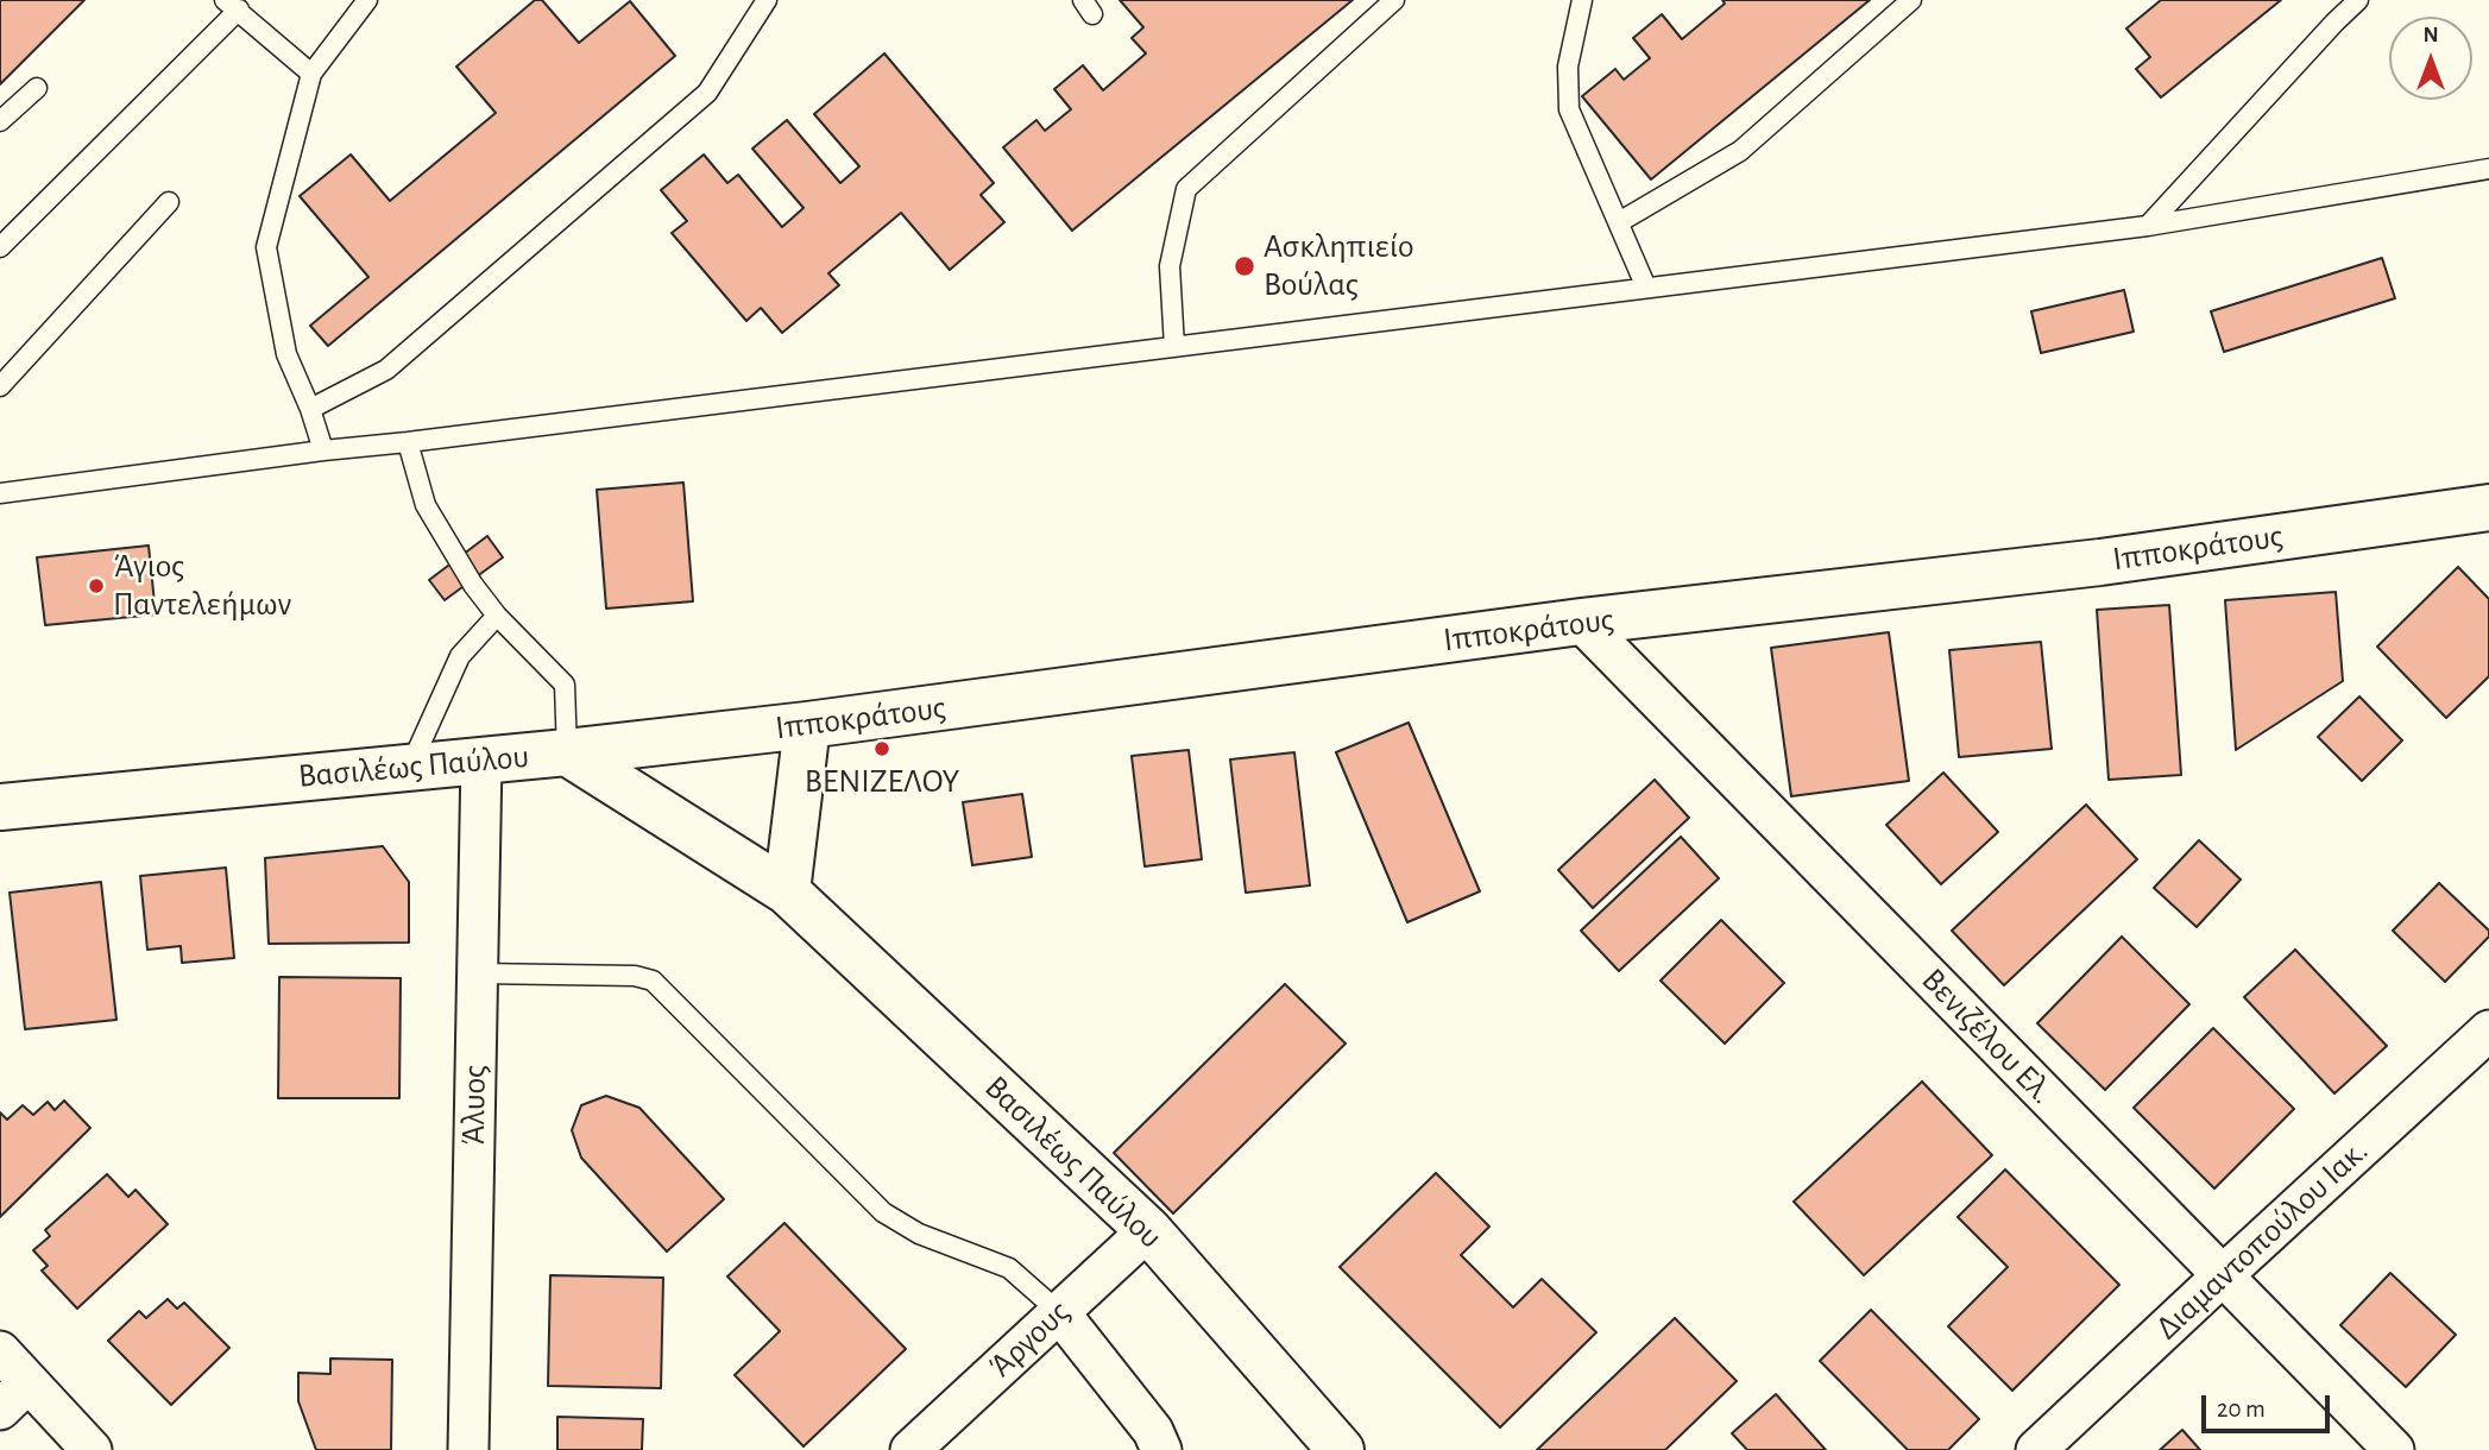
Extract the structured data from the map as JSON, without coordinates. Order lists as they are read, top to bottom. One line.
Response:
{"streets":{"street":["Ιπποκράτους","Βασιλέως Παύλου","Βενιζέλου Ελ.","Άλυος","Διαμαντοπούλου Ιακ.","Άργους"]},"crossings":[["Ιπποκράτους","Βασιλέως Παύλου"],["Ιπποκράτους","Βενιζέλου Ελ."],["Βασιλέως Παύλου","Άλυος"],["Βασιλέως Παύλου","Άργους"],["Βενιζέλου Ελ.","Διαμαντοπούλου Ιακ."]],"places":["Ασκληπιείο Βούλας","Άγιος Παντελεήμων","ΒΕΝΙΖΕΛΟΥ"],"scale_bar":"20 m","north":"top"}
